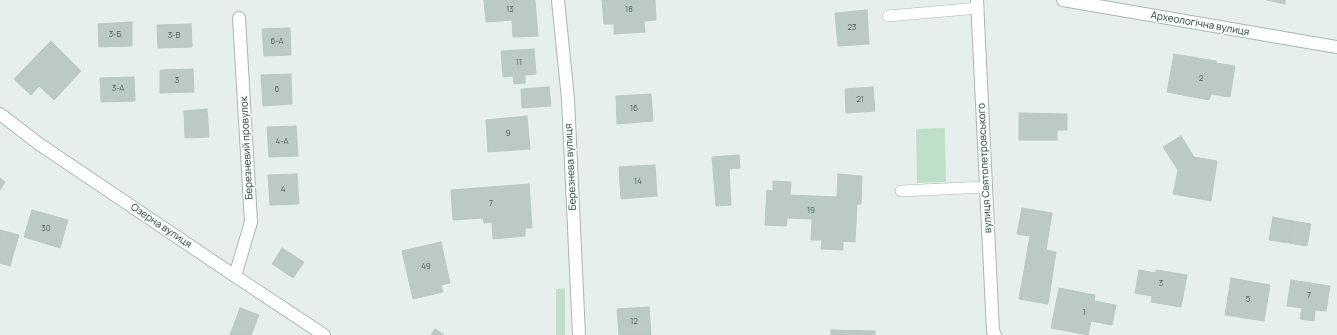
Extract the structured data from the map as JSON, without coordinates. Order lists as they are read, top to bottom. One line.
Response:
{"streets":{"street":["Археологічна вулиця","Березневий провулок","Березнева вулиця","вулиця Святопетровського","Озерна вулиця"]},"crossings":[["Березневий провулок","Озерна вулиця"]],"house_numbers":["13","18","23","3-Б","3-В","6-А","11","2","3","3-А","6","21","16","9","4-А","14","4","7","19","30","49","3","7","5","1","12"]}
